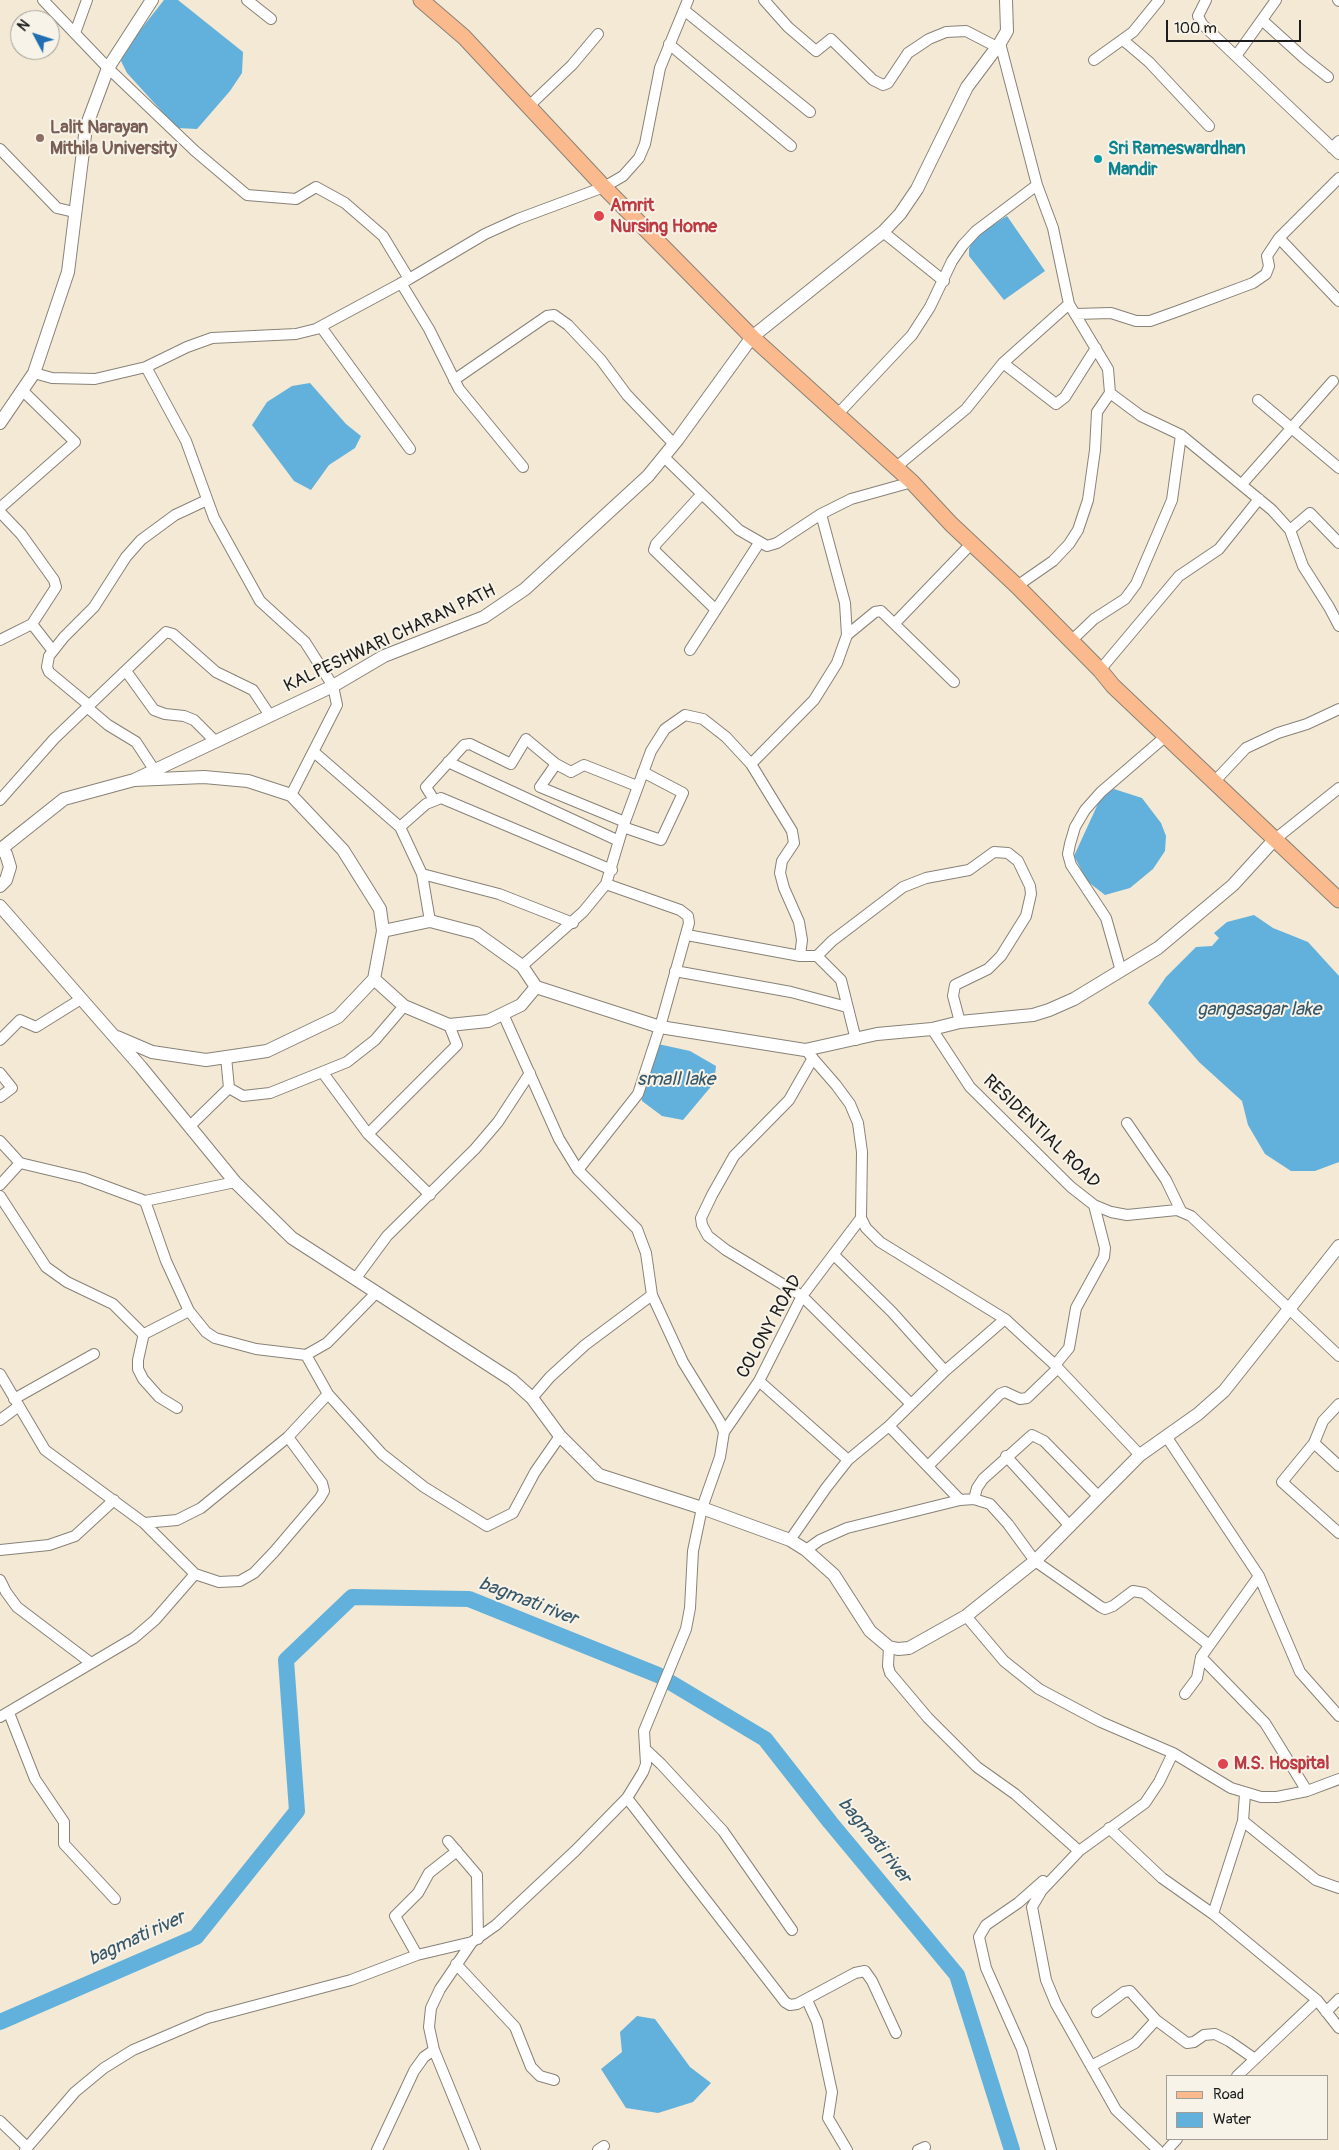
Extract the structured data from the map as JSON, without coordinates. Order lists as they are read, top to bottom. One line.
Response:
{"streets":{"street":["KALPESHWARI CHARAN PATH","RESIDENTIAL ROAD","COLONY ROAD"]},"water":["gangasagar lake","small lake","bagmati river"],"places":["Lalit Narayan Mithila University","Sri Rameswardhan Mandir","Amrit Nursing Home","M.S. Hospital"],"legend":["Road","Water"],"scale_bar":"100 m","north":"top left"}
